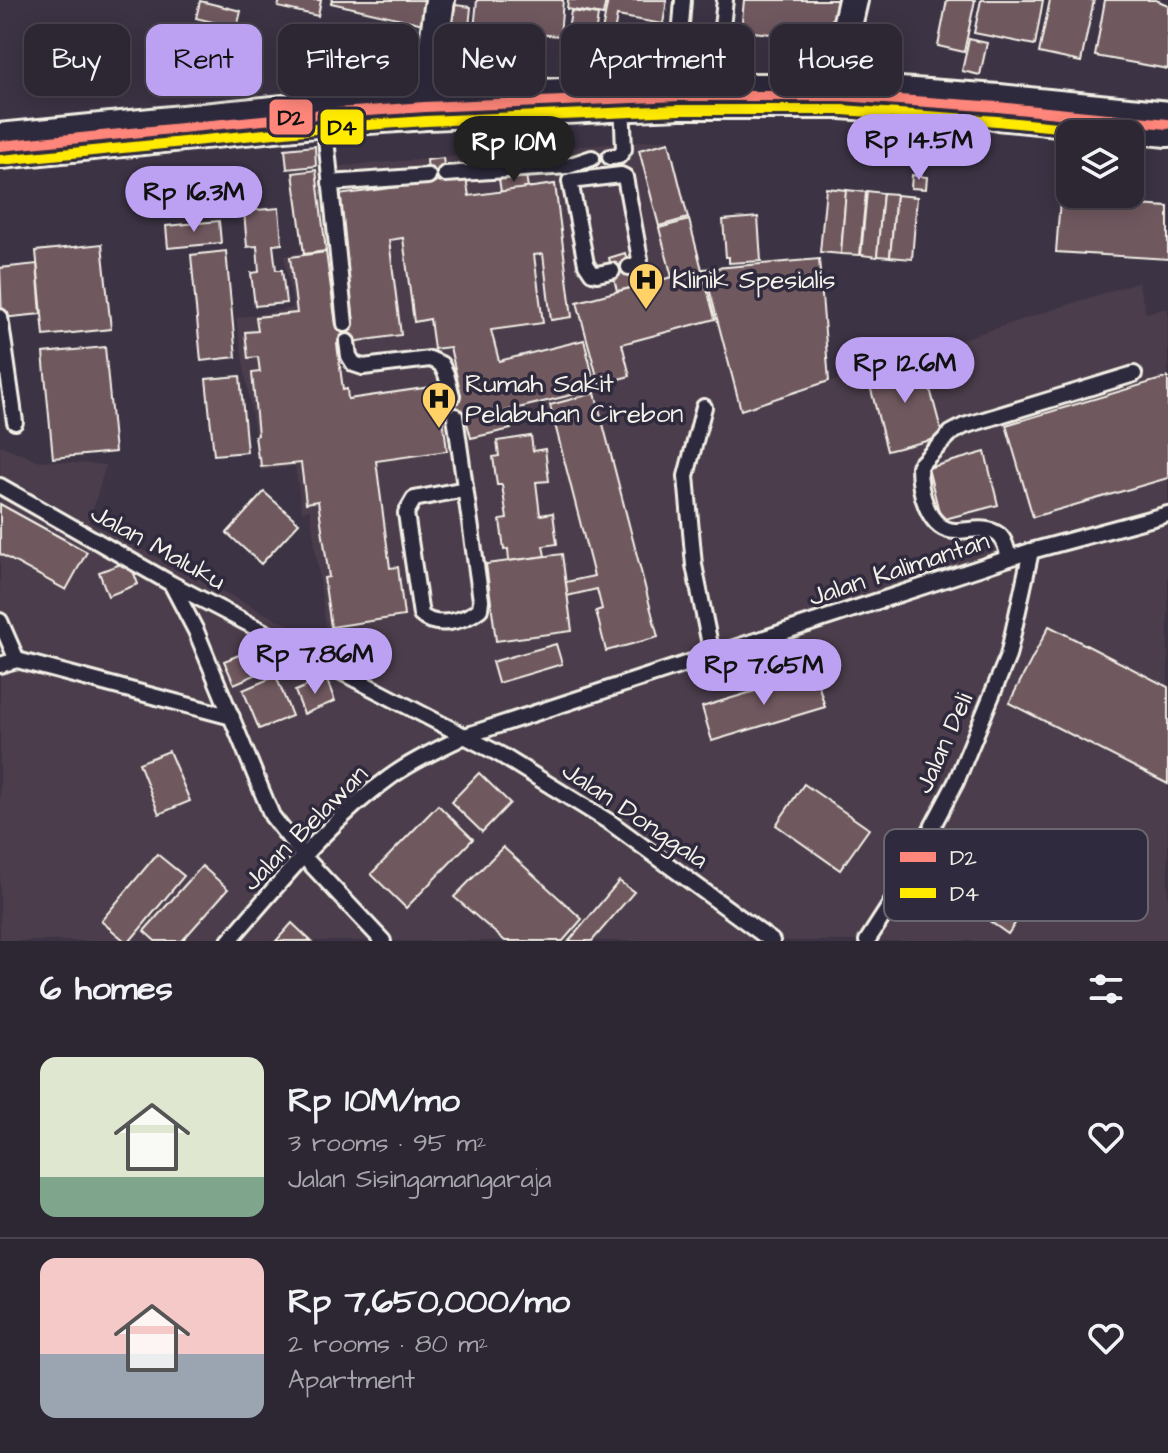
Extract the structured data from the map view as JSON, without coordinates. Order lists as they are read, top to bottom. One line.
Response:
{"streets":{"lane":["Jalan Maluku","Jalan Kalimantan","Jalan Deli","Jalan Donggala","Jalan Belawan"]},"crossings":[["Jalan Maluku","Jalan Kalimantan"],["Jalan Maluku","Jalan Donggala"],["Jalan Maluku","Jalan Belawan"],["Jalan Kalimantan","Jalan Deli"],["Jalan Kalimantan","Jalan Donggala"],["Jalan Kalimantan","Jalan Belawan"],["Jalan Donggala","Jalan Belawan"]],"places":{"hospital":["Klinik Spesialis","Rumah Sakit Pelabuhan Cirebon"]},"lines":["transit line D2","transit line D4"],"legend":["D2","D4"],"page":{"chip":["Buy","Rent","Filters","New","Apartment","House"],"price":["Rp 14.5M","Rp 10M","Rp 16.3M","Rp 12.6M","Rp 7.86M","Rp 7.65M"],"heading":"6 homes","list":[{"name":"Rp 10M/mo","note":"3 rooms · 95 m² · Jalan Sisingamangaraja"},{"name":"Rp 7,650,000/mo","note":"2 rooms · 80 m² · Apartment"}]}}
